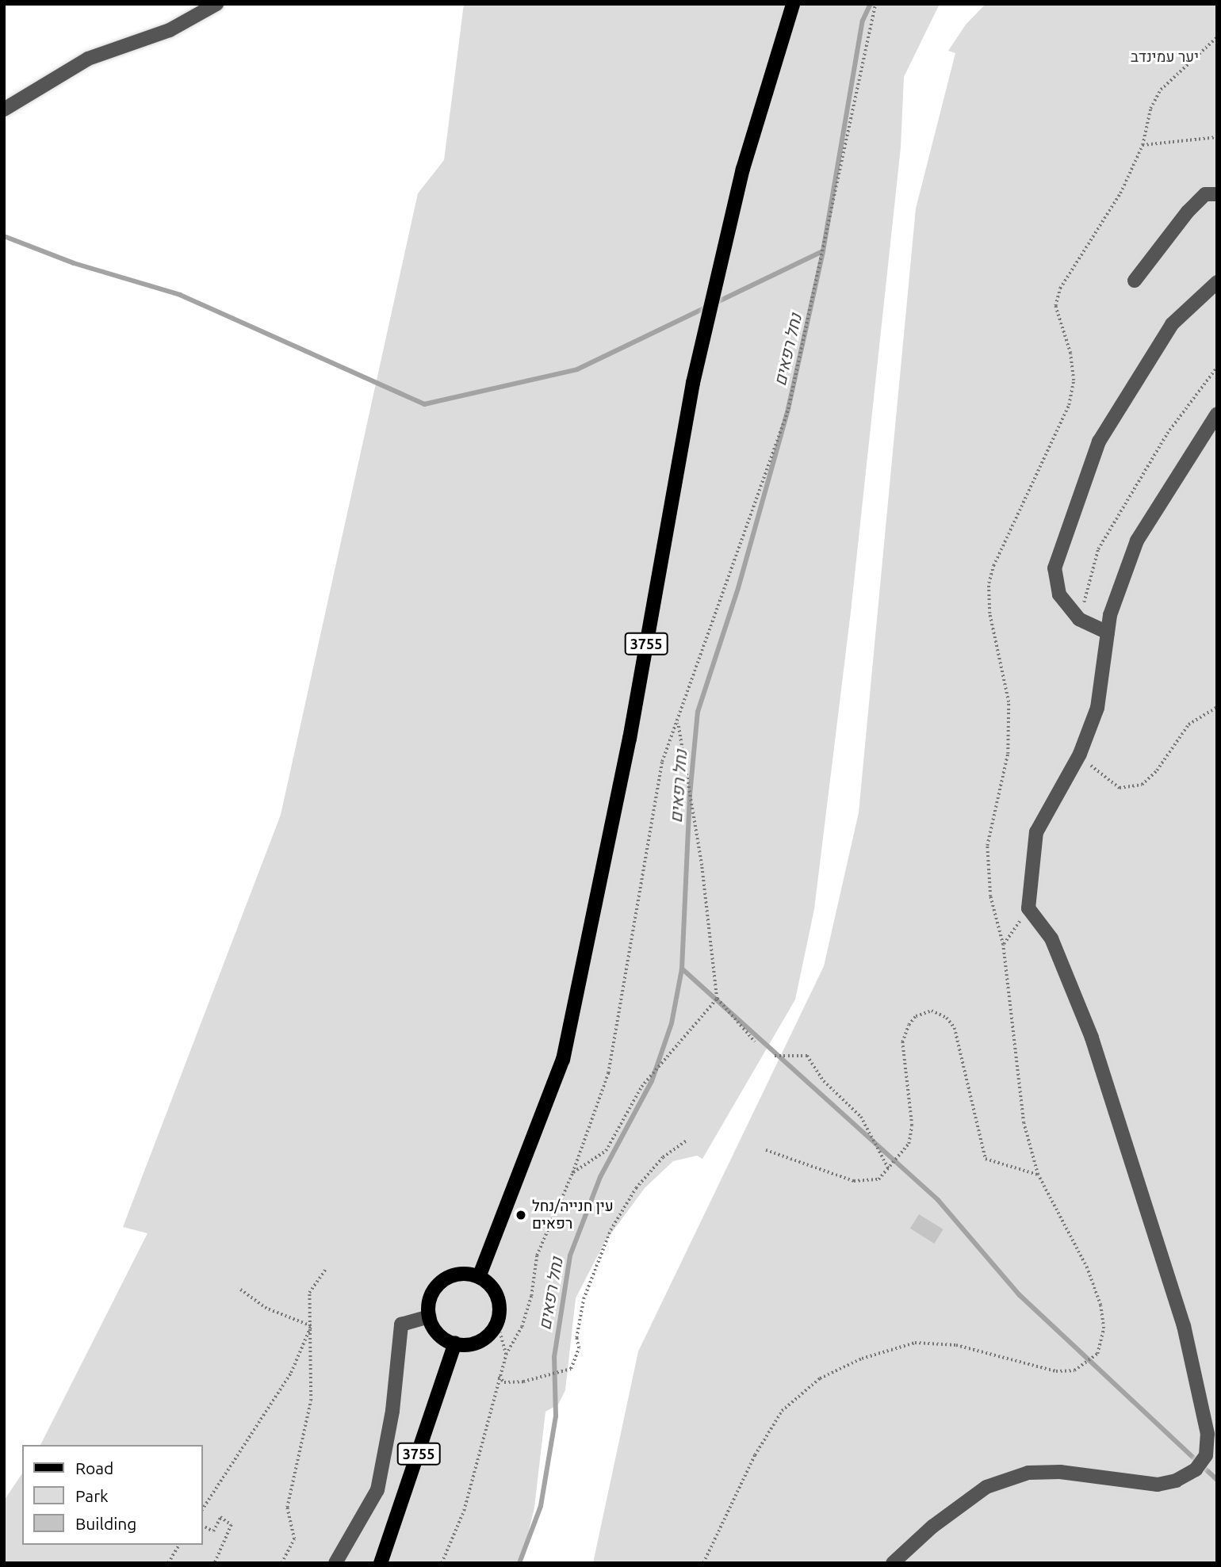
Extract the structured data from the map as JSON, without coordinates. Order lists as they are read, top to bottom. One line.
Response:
{"streets":{"main road":["3755"]},"water":["נחל רפאים"],"parks":["יער עמינדב"],"places":["עין חנייה/נחל רפאים"],"legend":["Road","Park","Building"]}
